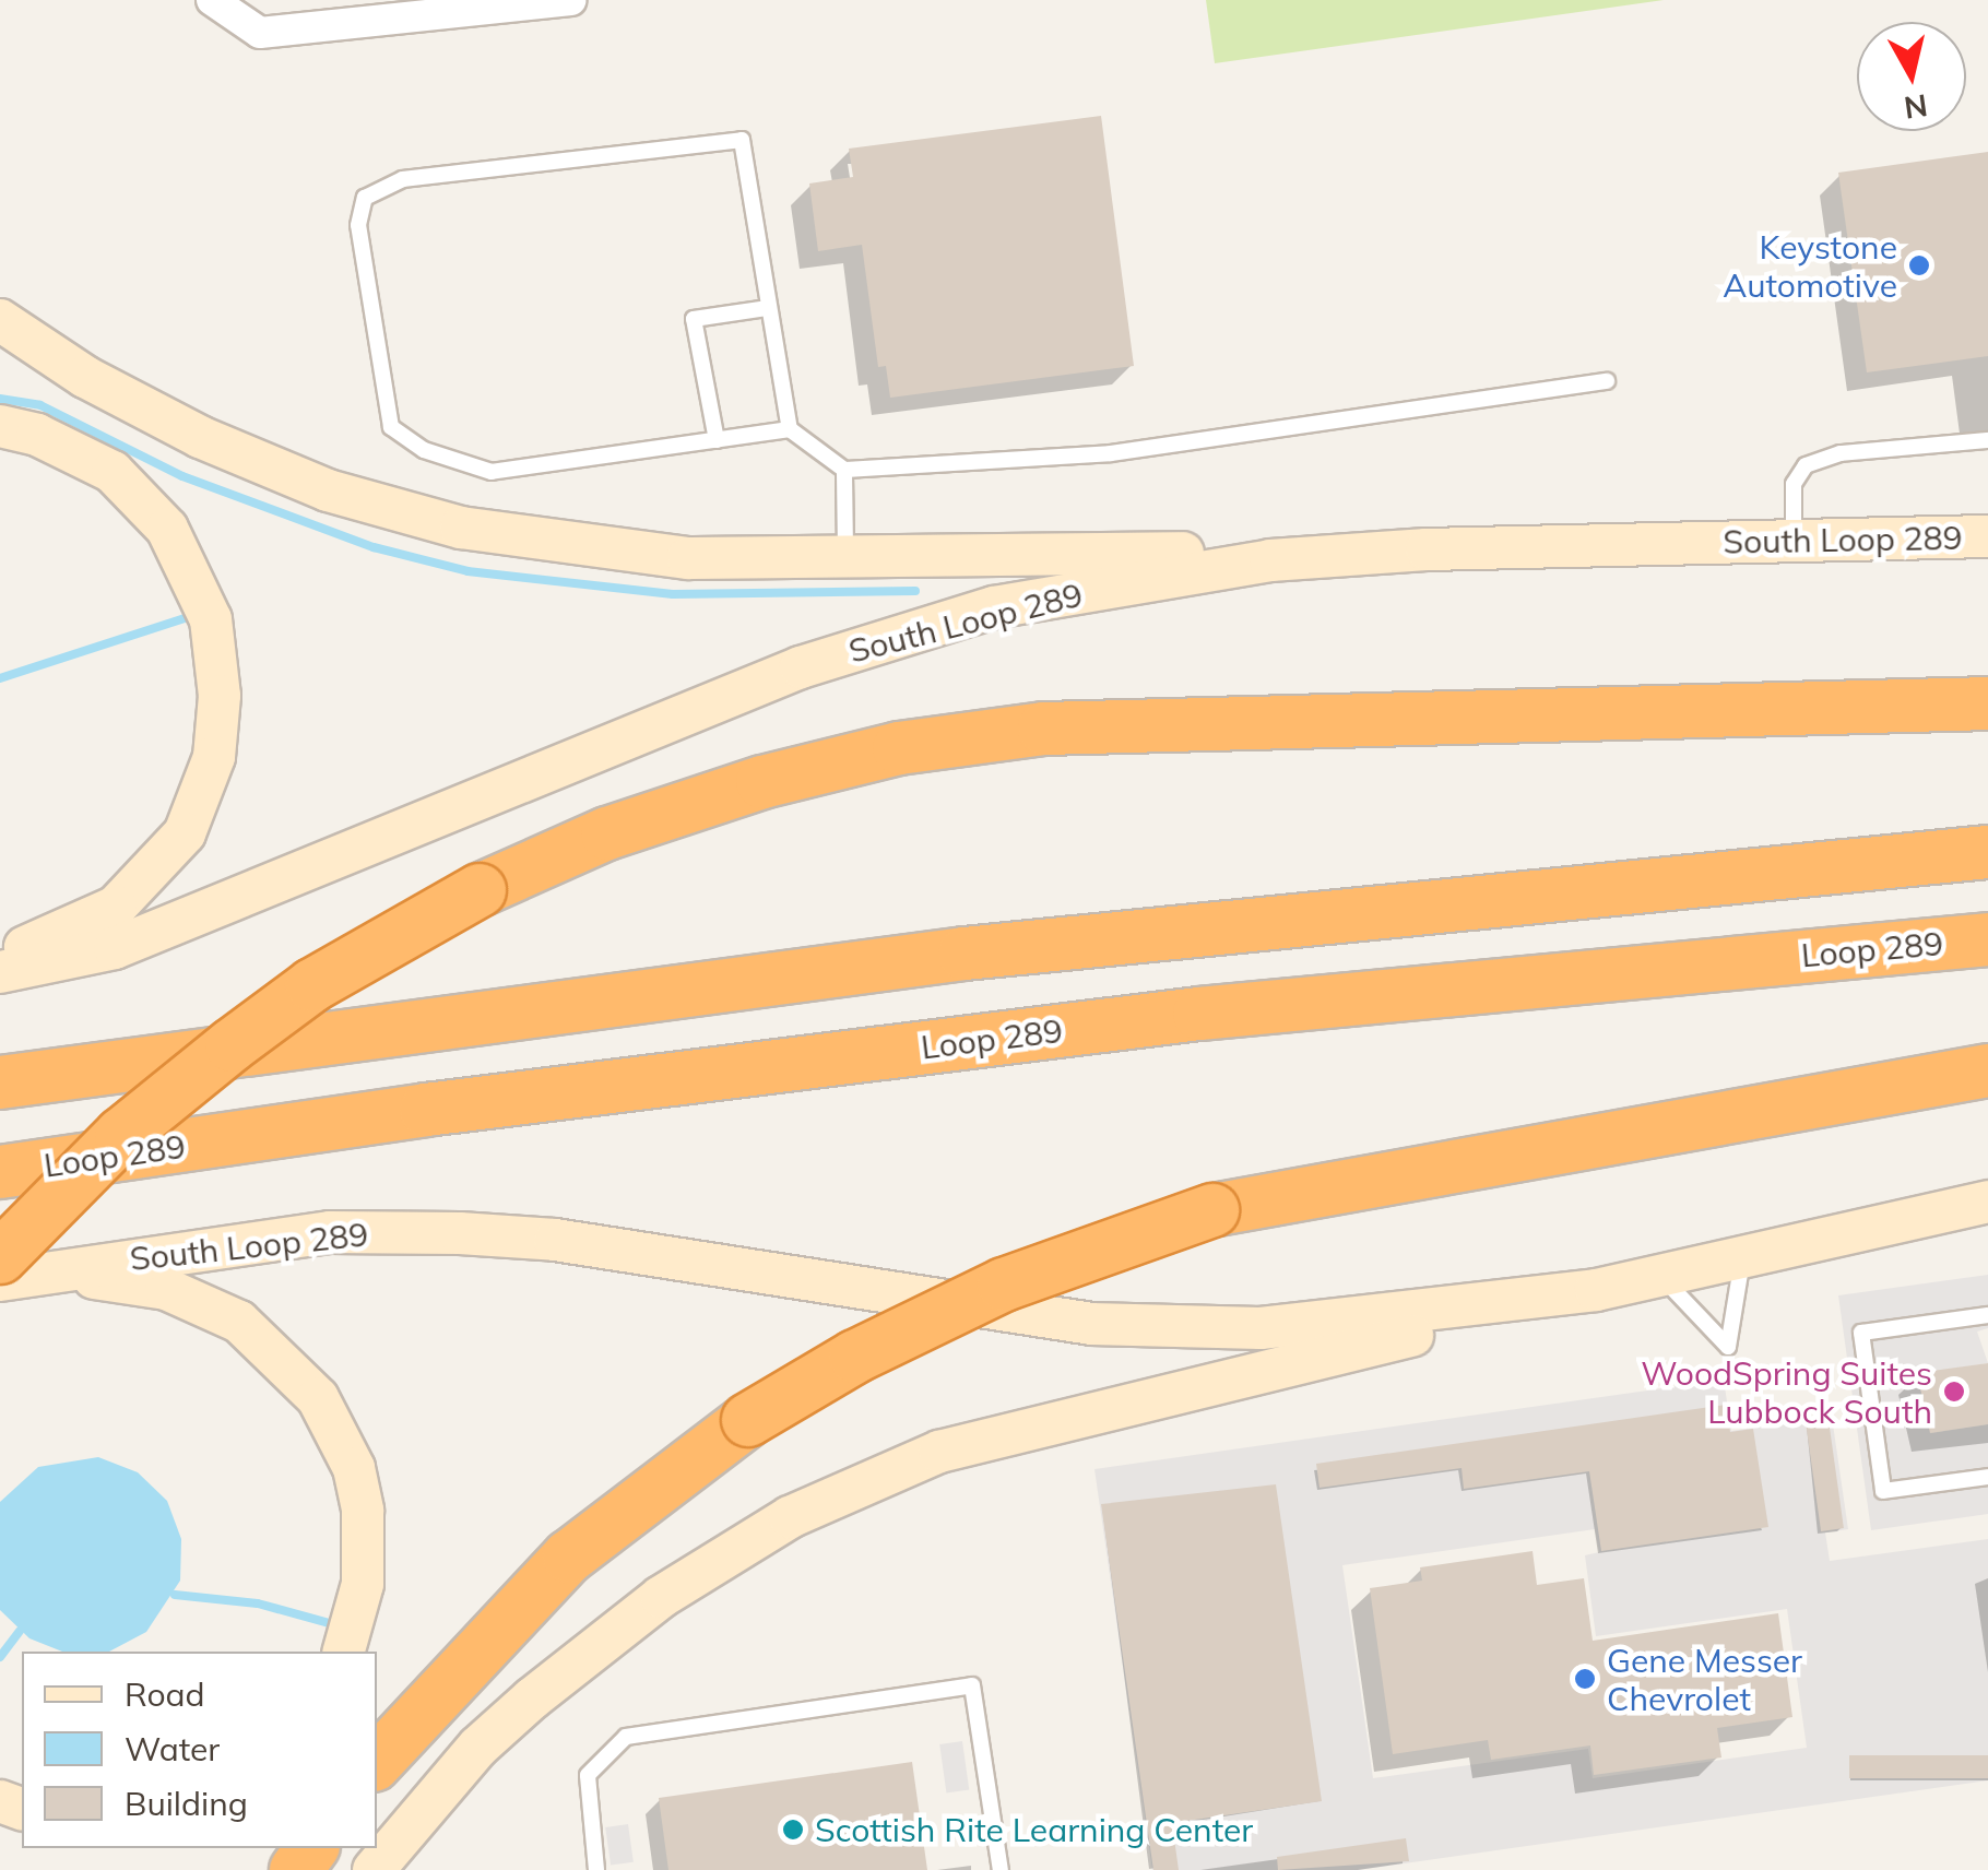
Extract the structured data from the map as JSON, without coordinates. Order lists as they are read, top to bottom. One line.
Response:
{"streets":{"highway":["Loop 289"],"main road":["South Loop 289"]},"places":["Keystone Automotive","WoodSpring Suites Lubbock South","Gene Messer Chevrolet","Scottish Rite Learning Center"],"legend":["Road","Water","Building"],"north":"bottom"}
